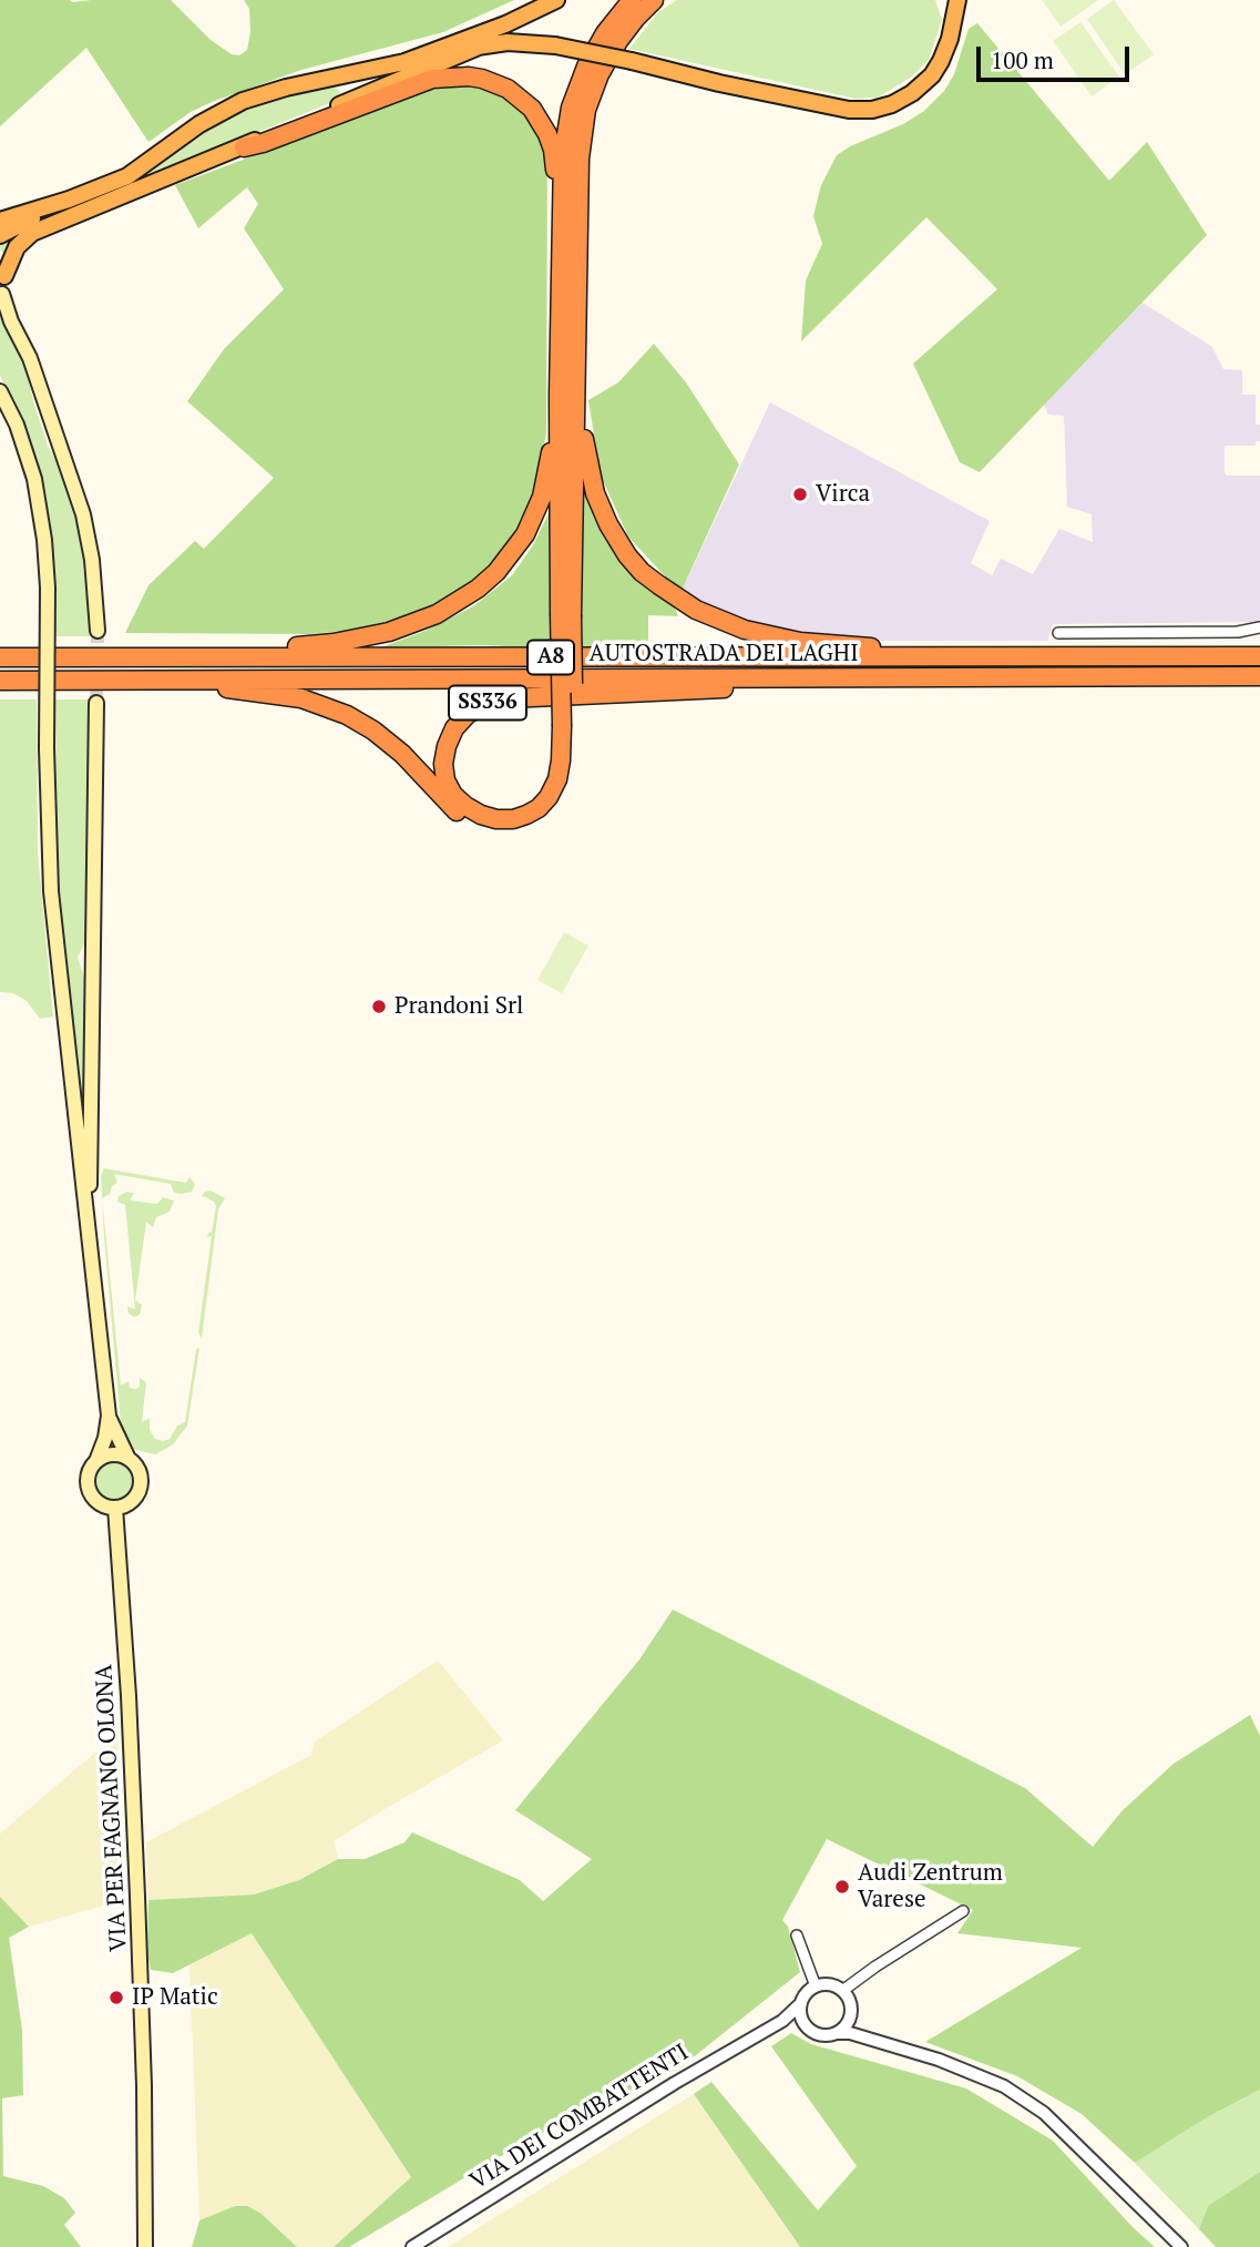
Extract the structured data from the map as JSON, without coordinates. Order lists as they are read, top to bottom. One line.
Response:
{"streets":{"highway":["AUTOSTRADA DEI LAGHI","A8","SS336"],"main road":["VIA PER FAGNANO OLONA"],"street":["VIA DEI COMBATTENTI"]},"crossings":[["AUTOSTRADA DEI LAGHI","SS336"]],"places":["Virca","Prandoni Srl","Audi Zentrum Varese","IP Matic"],"scale_bar":"100 m"}
